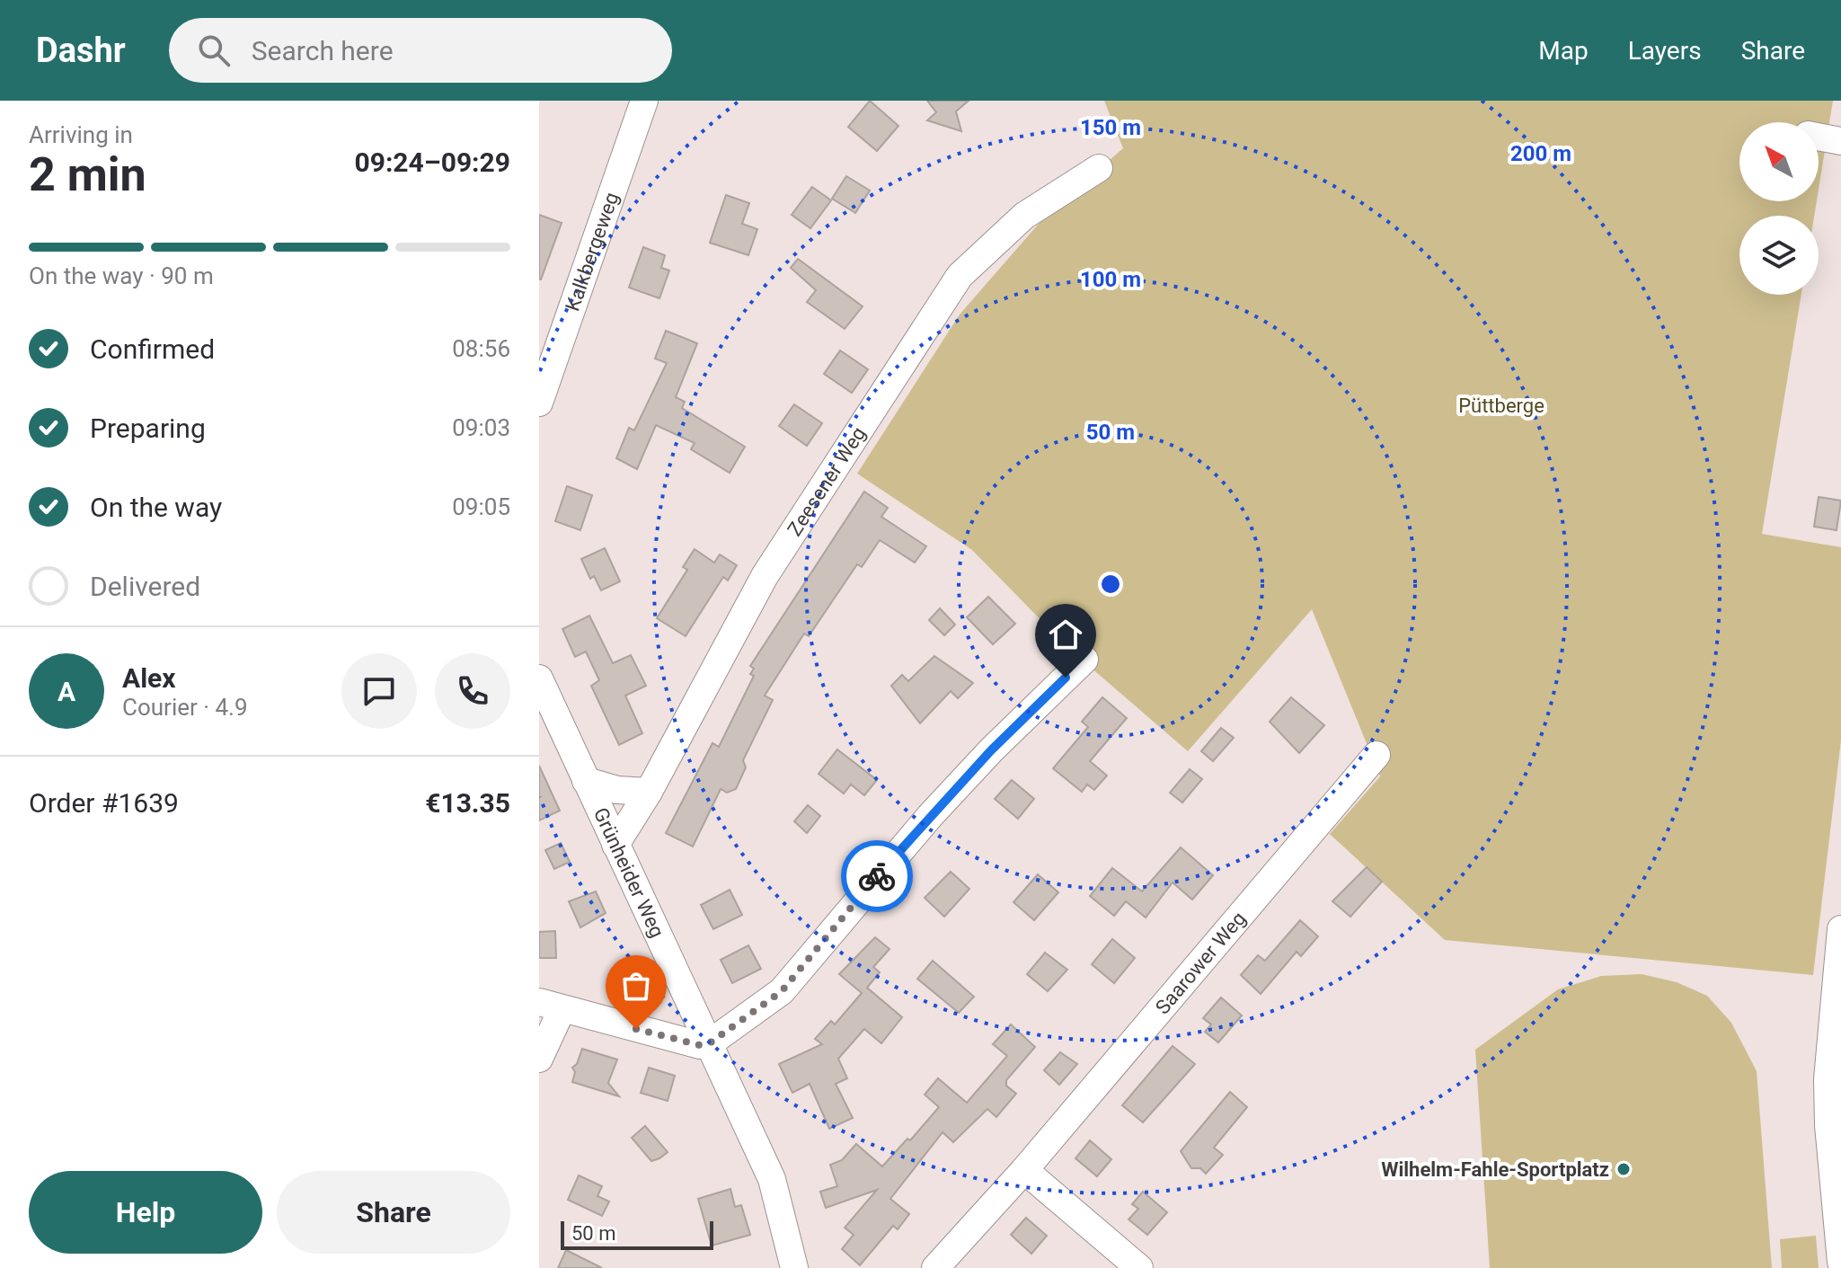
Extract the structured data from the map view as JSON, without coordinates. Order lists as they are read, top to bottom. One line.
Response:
{"streets":{"street":["Kalkbergeweg","Zeesener Weg","Grünheider Weg","Saarower Weg"]},"crossings":[["Zeesener Weg","Grünheider Weg"]],"parks":["Püttberge"],"places":["Wilhelm-Fahle-Sportplatz"],"scale_bar":"50 m","north":"top left","page":{"header":"Dashr","search":"Search here","nav":["Map","Layers","Share"],"heading":["2 min","Arriving in","09:24–09:29"],"panel":["Alex","Courier · 4.9","Order #1639","€13.35"],"bar":"On the way · 90 m","list":[["Confirmed","08:56"],["Preparing","09:03"],["On the way","09:05"],"Delivered"],"round":"A","buttons":["Help","Share"],"scale":"50 m"},"rings":["150 m","200 m","100 m","50 m"]}
